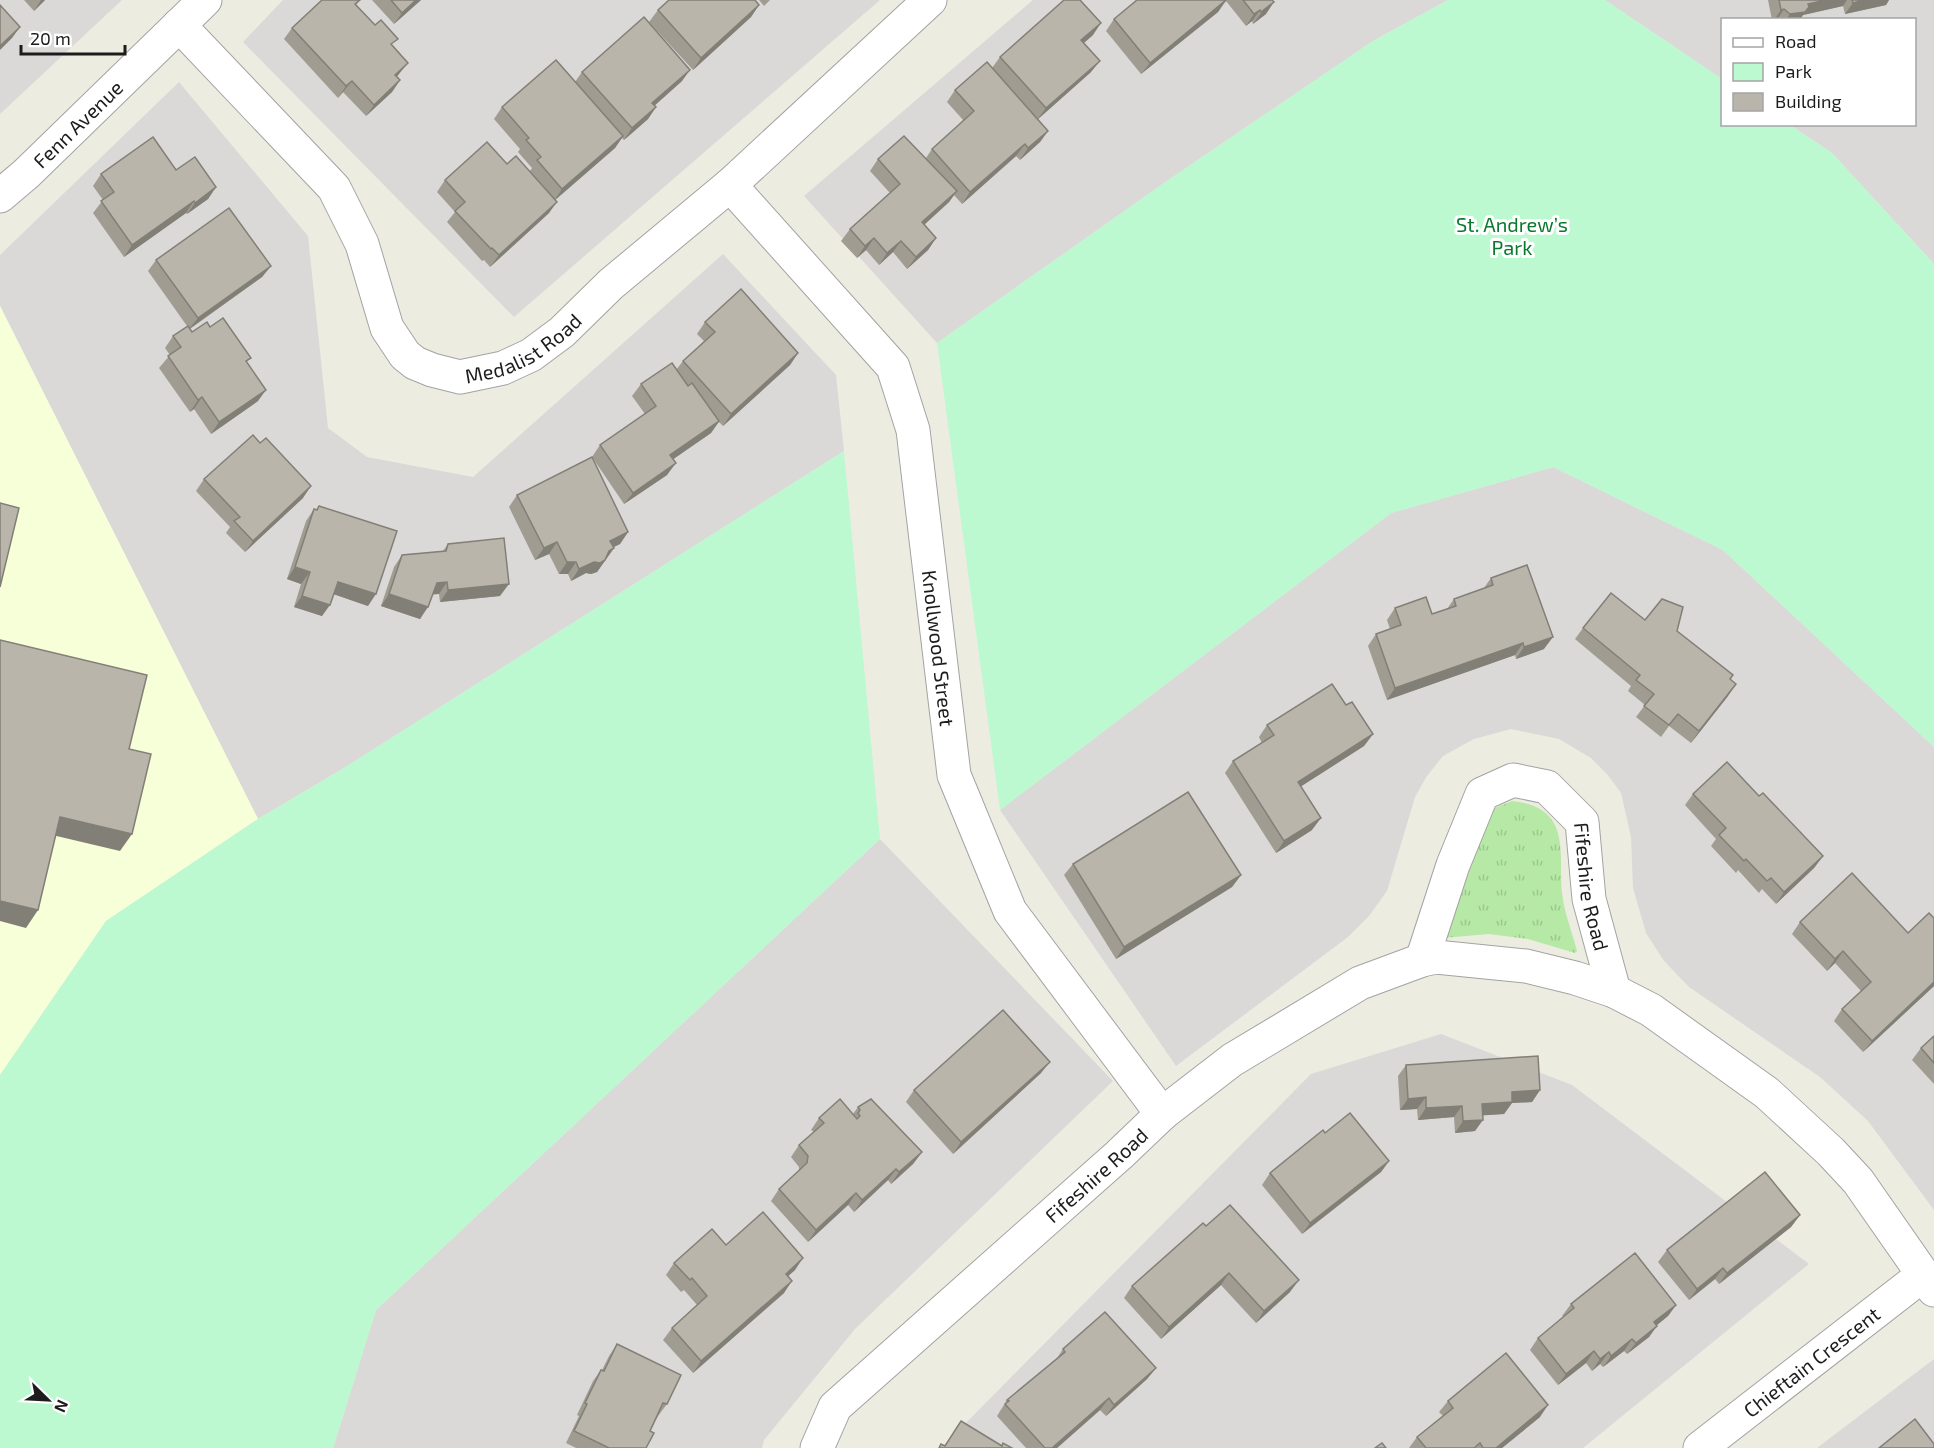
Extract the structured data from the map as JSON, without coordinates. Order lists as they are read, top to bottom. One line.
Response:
{"streets":{"street":["Fenn Avenue","Medalist Road","Knollwood Street","Fifeshire Road","Chieftain Crescent"]},"crossings":[["Fenn Avenue","Medalist Road"],["Medalist Road","Knollwood Street"],["Knollwood Street","Fifeshire Road"],["Fifeshire Road","Chieftain Crescent"]],"parks":["St. Andrew’s Park"],"legend":["Road","Park","Building"],"scale_bar":"20 m","north":"bottom right"}
